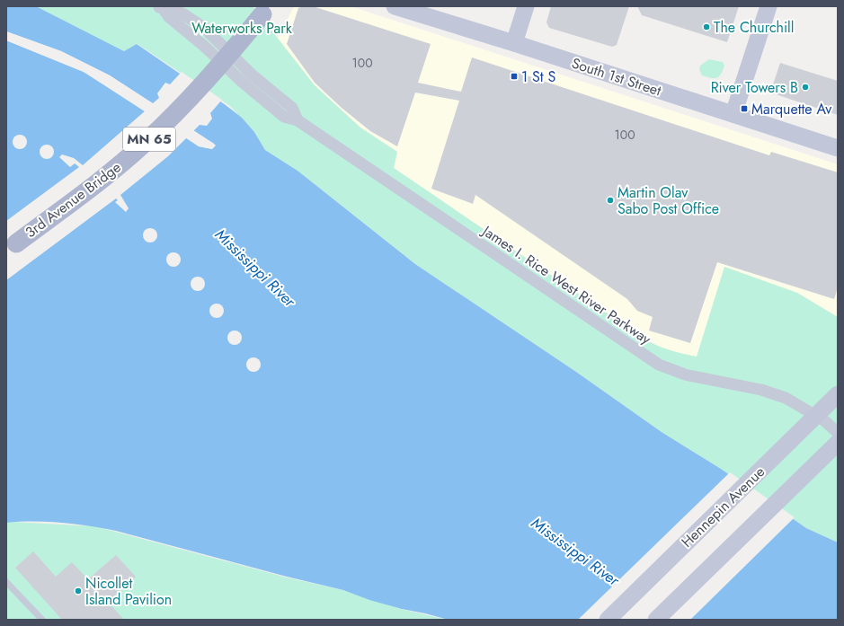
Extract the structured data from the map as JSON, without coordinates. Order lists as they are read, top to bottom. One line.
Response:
{"streets":{"main road":["MN 65","3rd Avenue Bridge"],"street":["South 1st Street","James I. Rice West River Parkway","Hennepin Avenue"]},"water":["Mississippi River"],"parks":["Waterworks Park"],"places":{"other":["The Churchill","River Towers B","Martin Olav Sabo Post Office","Nicollet Island Pavilion"],"transit":["1 St S","Marquette Av"]},"house_numbers":["100","100"]}
